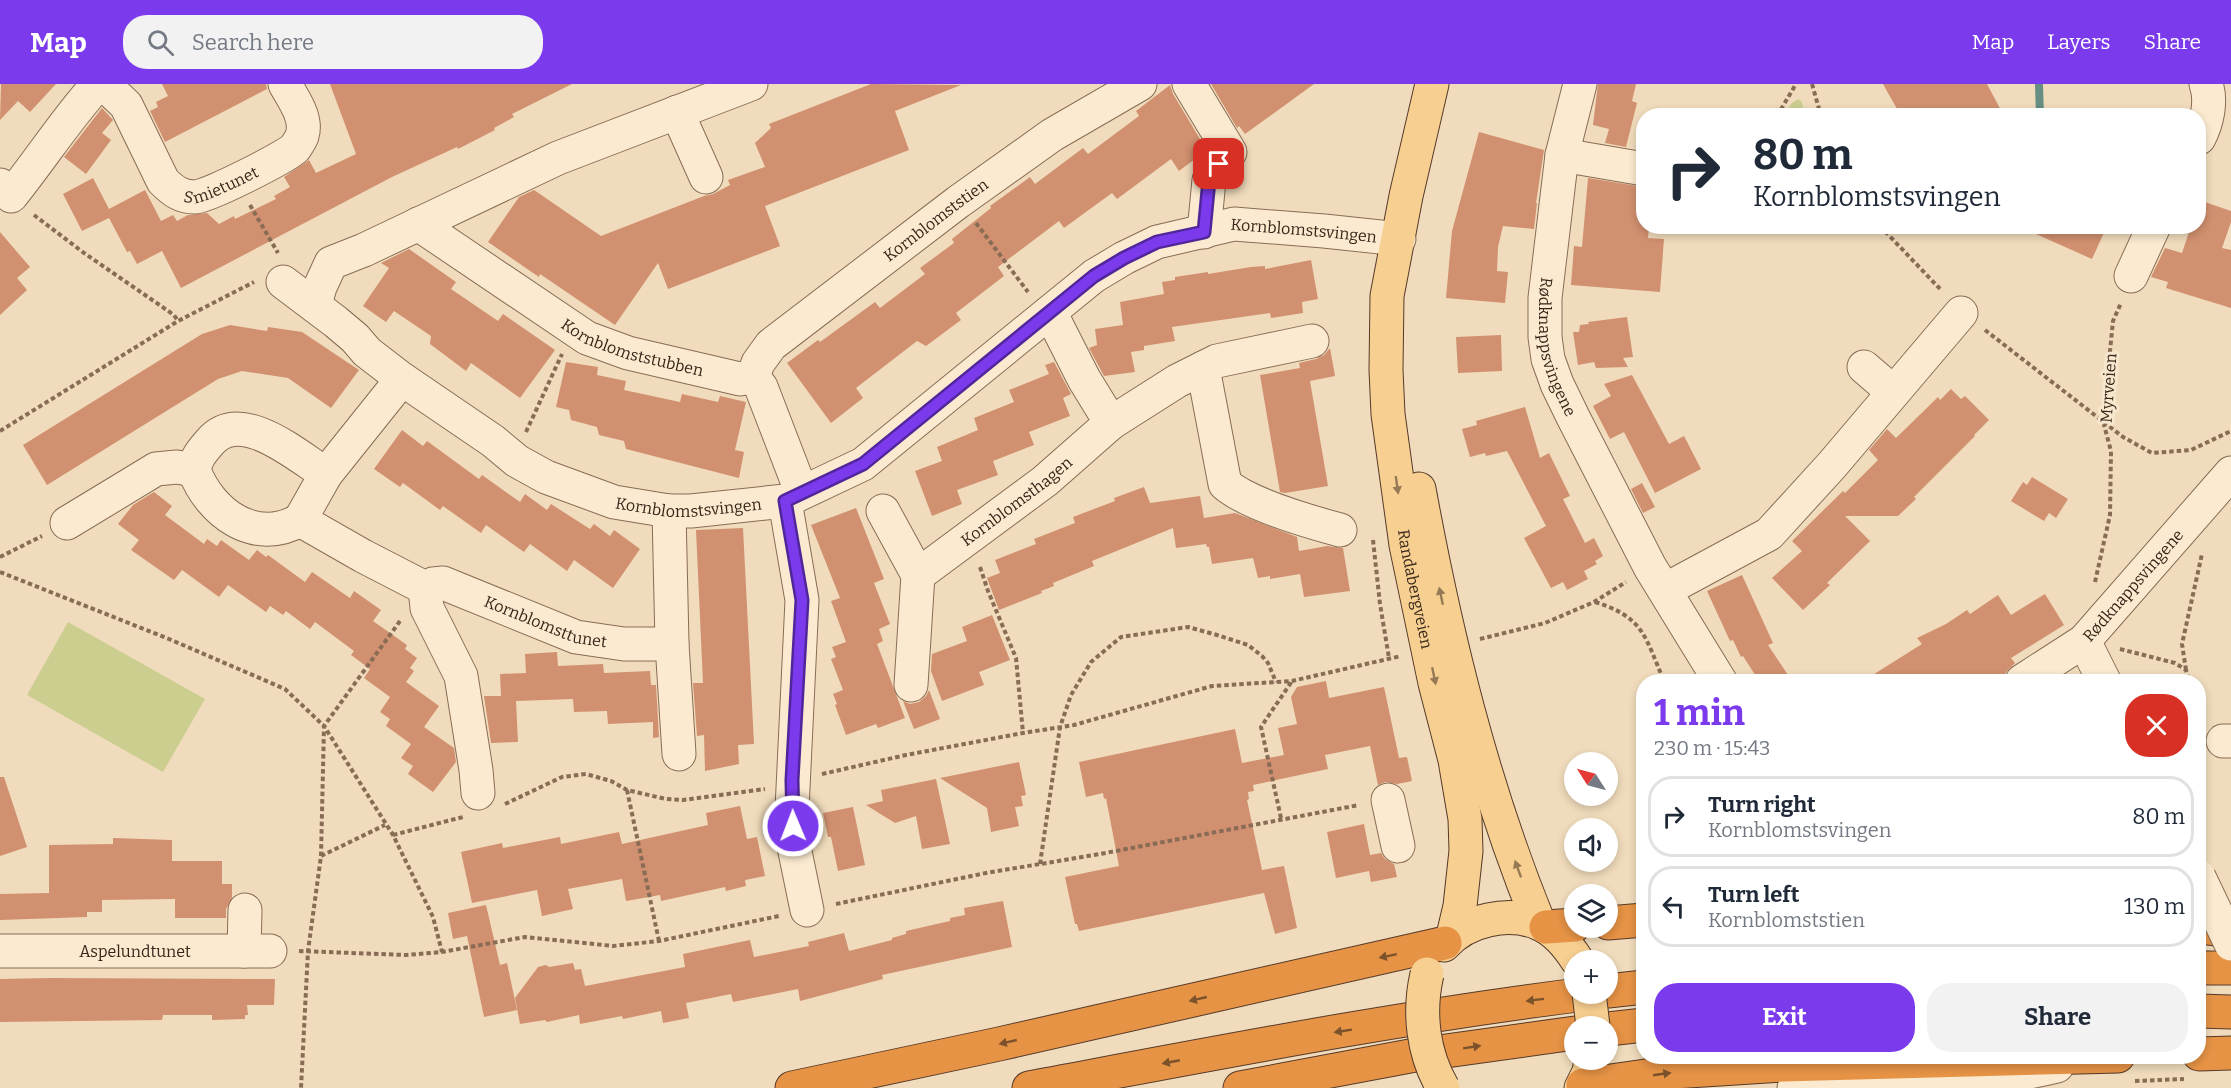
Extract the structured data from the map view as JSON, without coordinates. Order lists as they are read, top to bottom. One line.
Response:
{"streets":{"main road":["Randabergveien"],"street":["Smietunet","Kornblomststien","Kornblomstsvingen","Kornblomststubben","Rødknappsvingene","Kornblomsthagen","Kornblomsttunet","Aspelundtunet"],"path":["Myrveien"]},"crossings":[["Kornblomststien","Kornblomststubben"],["Kornblomstsvingen","Randabergveien"],["Rødknappsvingene","Myrveien"]],"north":"top left","page":{"header":"Map","search":"Search here","nav":["Map","Layers","Share"],"turn":["80 m","Kornblomstsvingen"],"heading":["1 min","230 m · 15:43"],"map_buttons":["+","−"],"list":[{"name":"Turn right","note":"Kornblomstsvingen","value":"80 m"},{"name":"Turn left","note":"Kornblomststien","value":"130 m"}],"buttons":["Exit","Share"]}}
